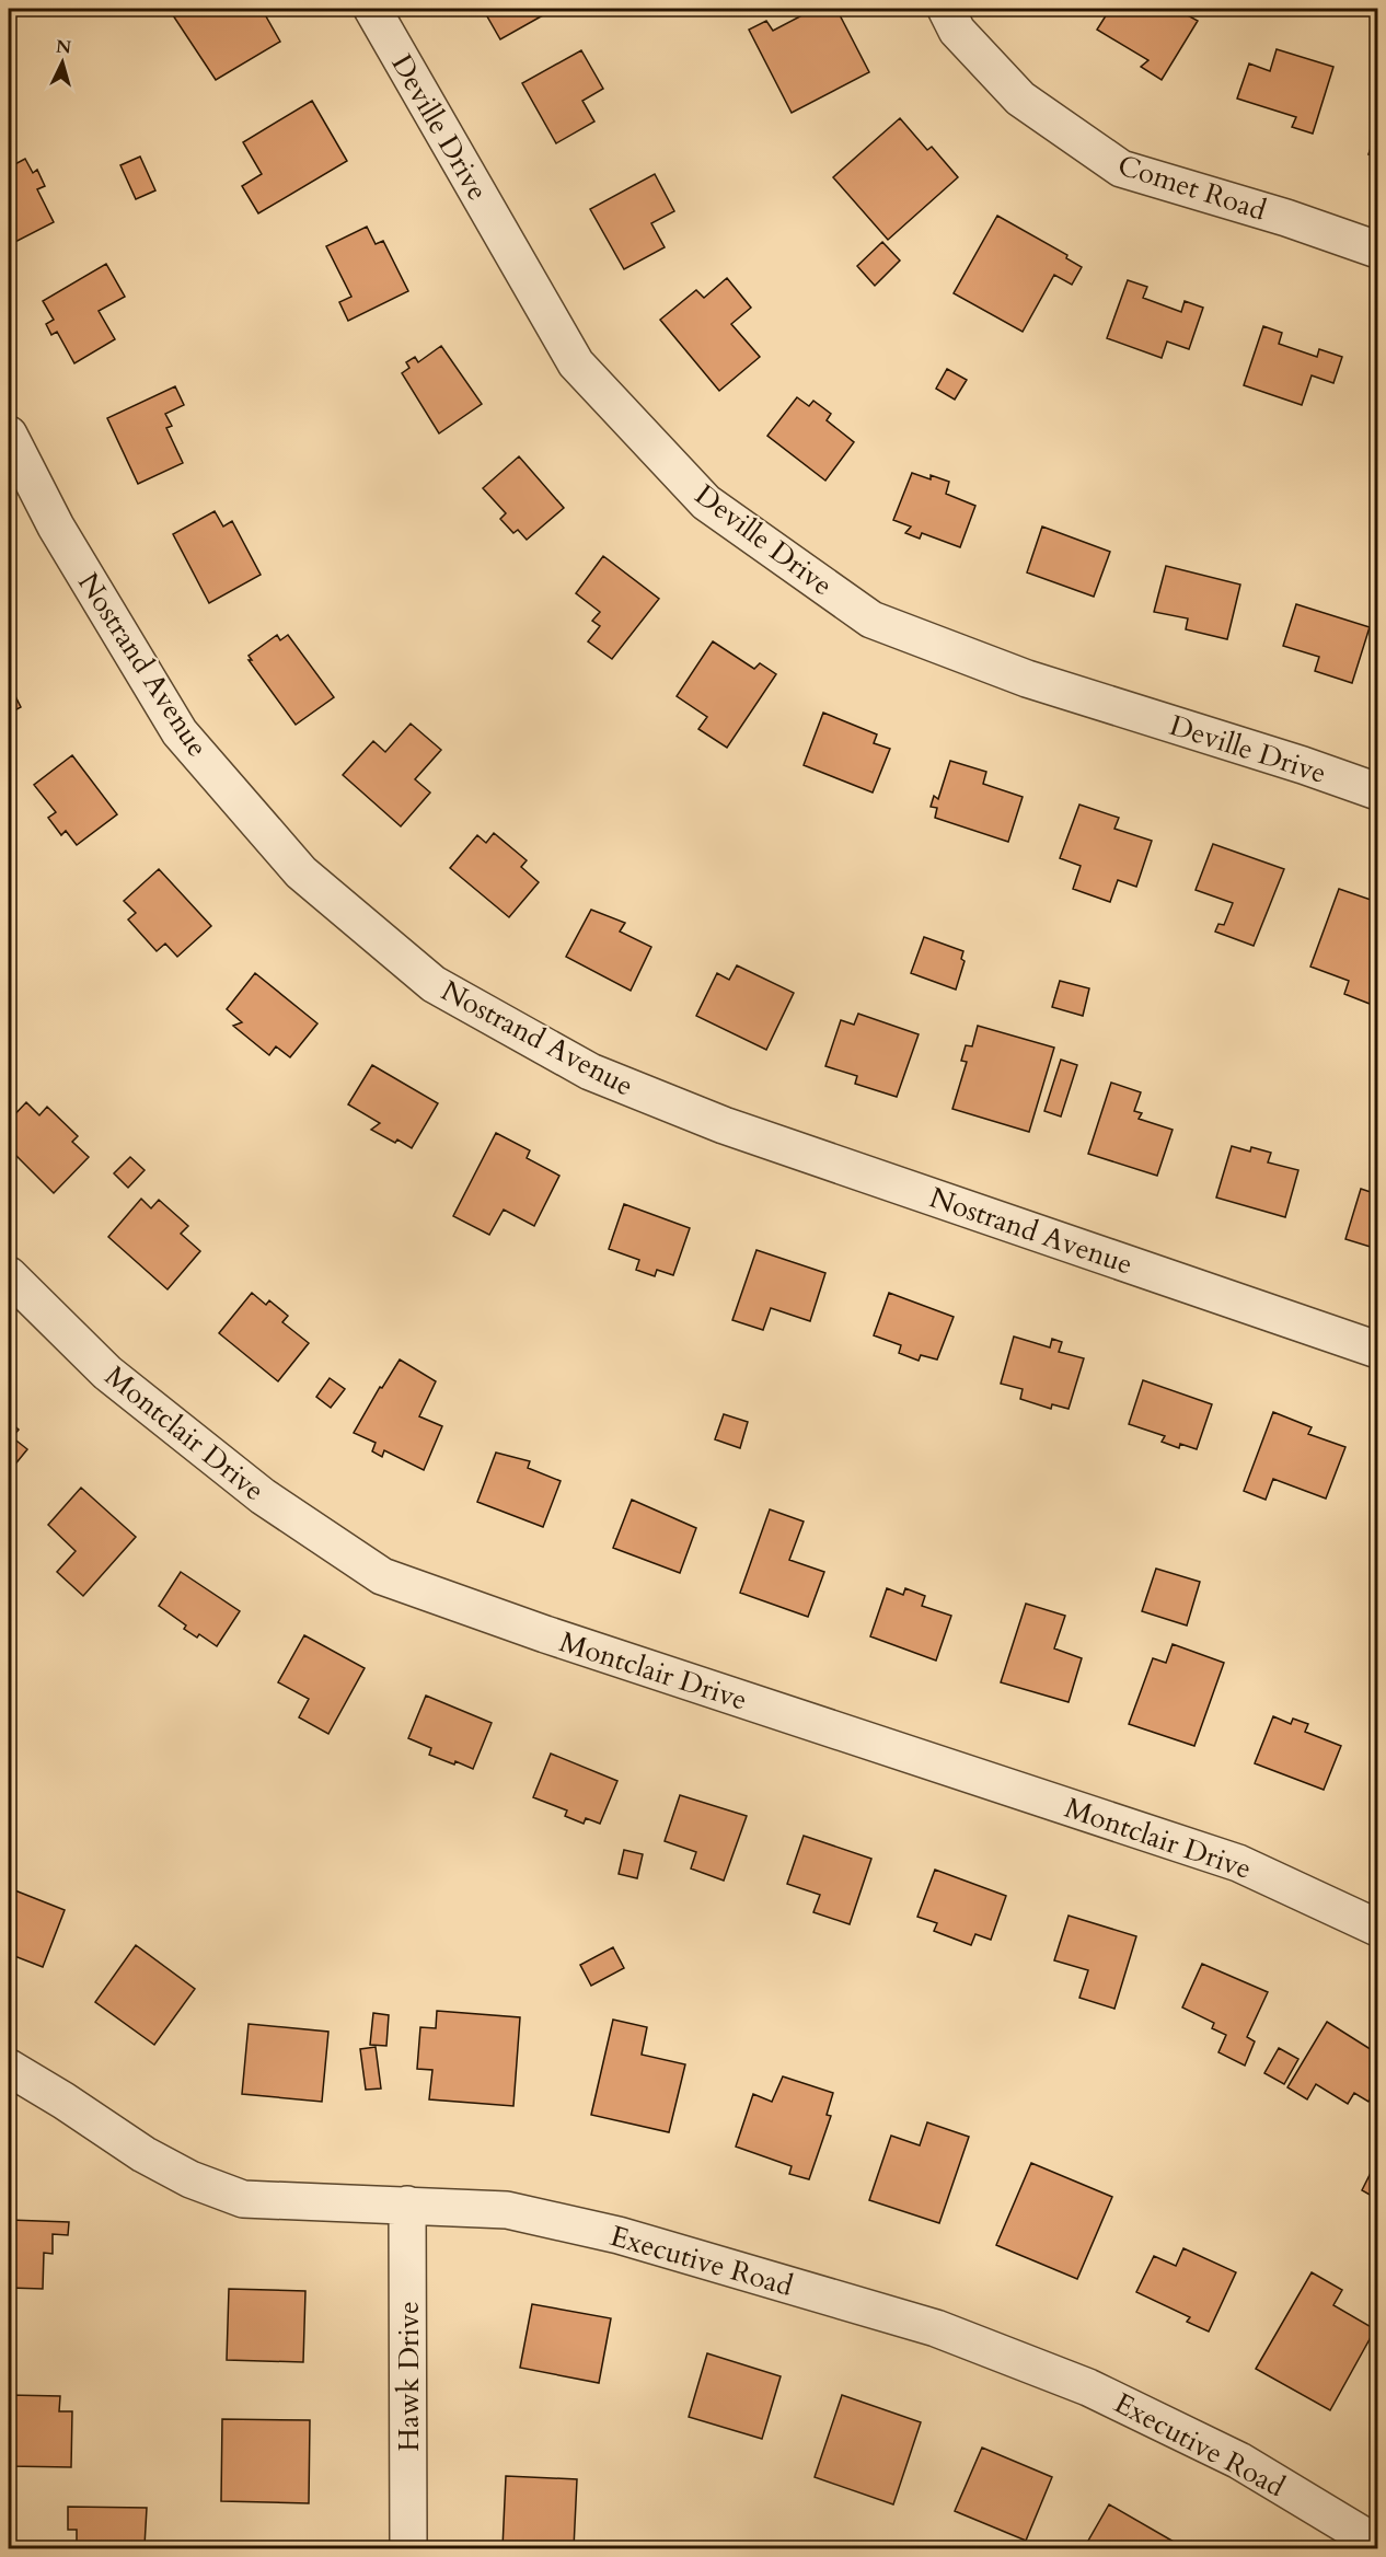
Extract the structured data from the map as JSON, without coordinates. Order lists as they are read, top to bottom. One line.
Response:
{"streets":{"street":["Deville Drive","Comet Road","Nostrand Avenue","Montclair Drive","Executive Road","Hawk Drive"]},"crossings":[["Executive Road","Hawk Drive"]],"north":"top"}
